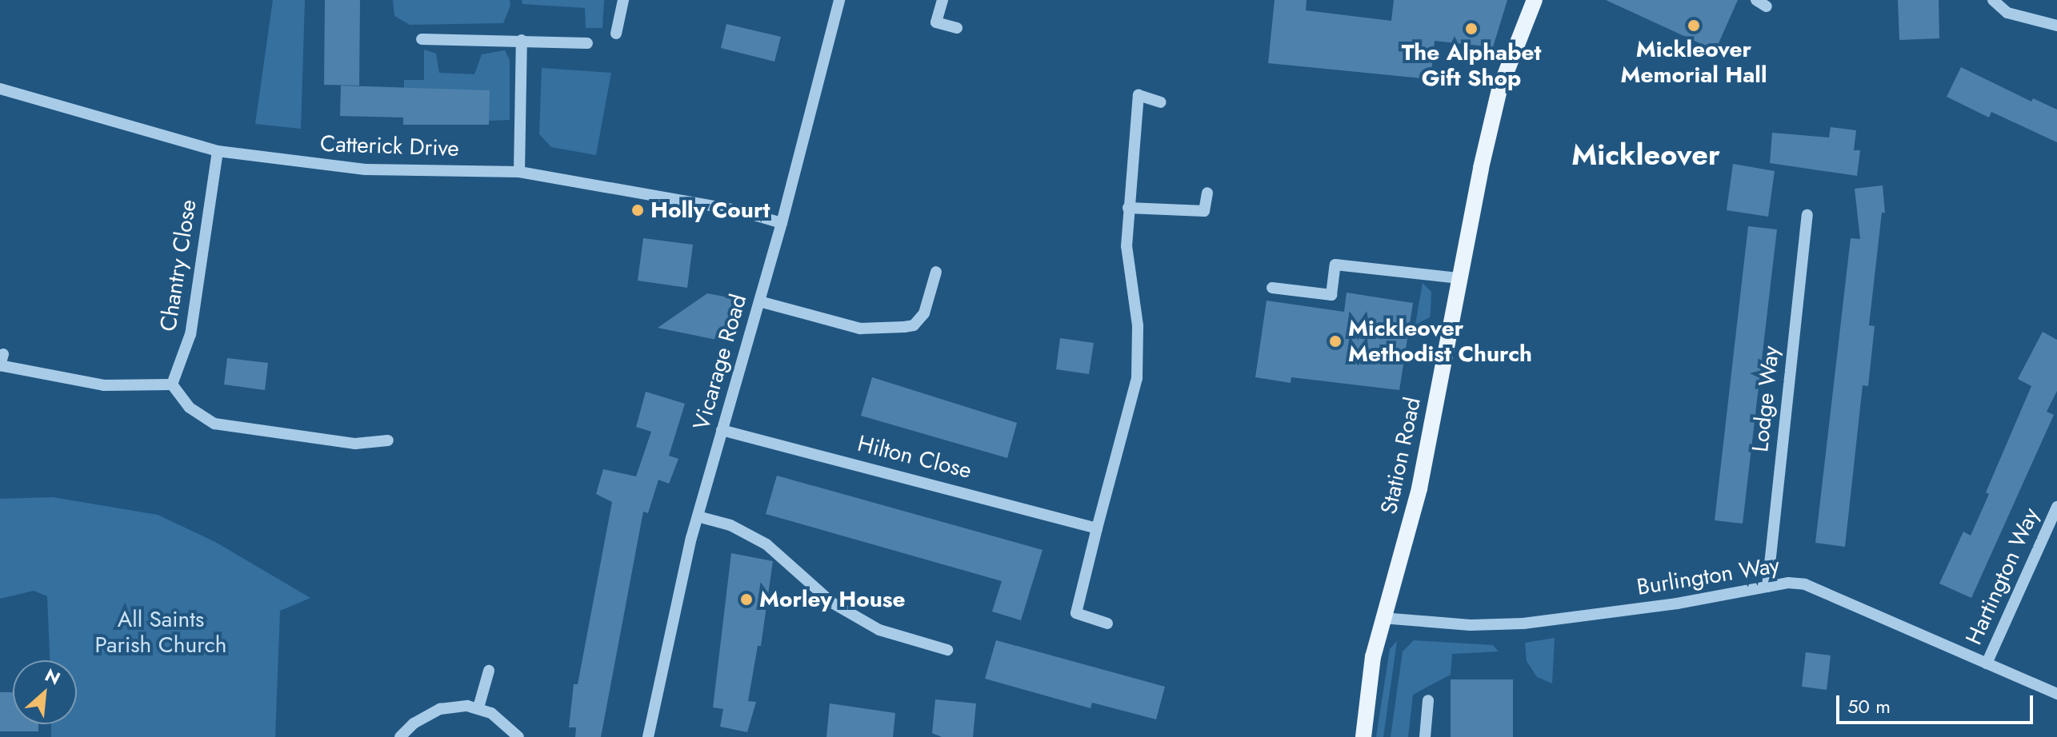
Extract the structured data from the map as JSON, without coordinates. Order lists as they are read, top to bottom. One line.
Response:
{"streets":{"main road":["Station Road"],"street":["Catterick Drive","Chantry Close","Vicarage Road","Lodge Way","Hilton Close","Burlington Way","Hartington Way"]},"crossings":[["Catterick Drive","Chantry Close"],["Catterick Drive","Vicarage Road"],["Vicarage Road","Hilton Close"],["Lodge Way","Burlington Way"],["Station Road","Burlington Way"],["Burlington Way","Hartington Way"]],"districts":["Mickleover"],"parks":["All Saints Parish Church"],"places":["Mickleover Memorial Hall","The Alphabet Gift Shop","Holly Court","Mickleover Methodist Church","Morley House"],"scale_bar":"50 m","north":"top right"}
